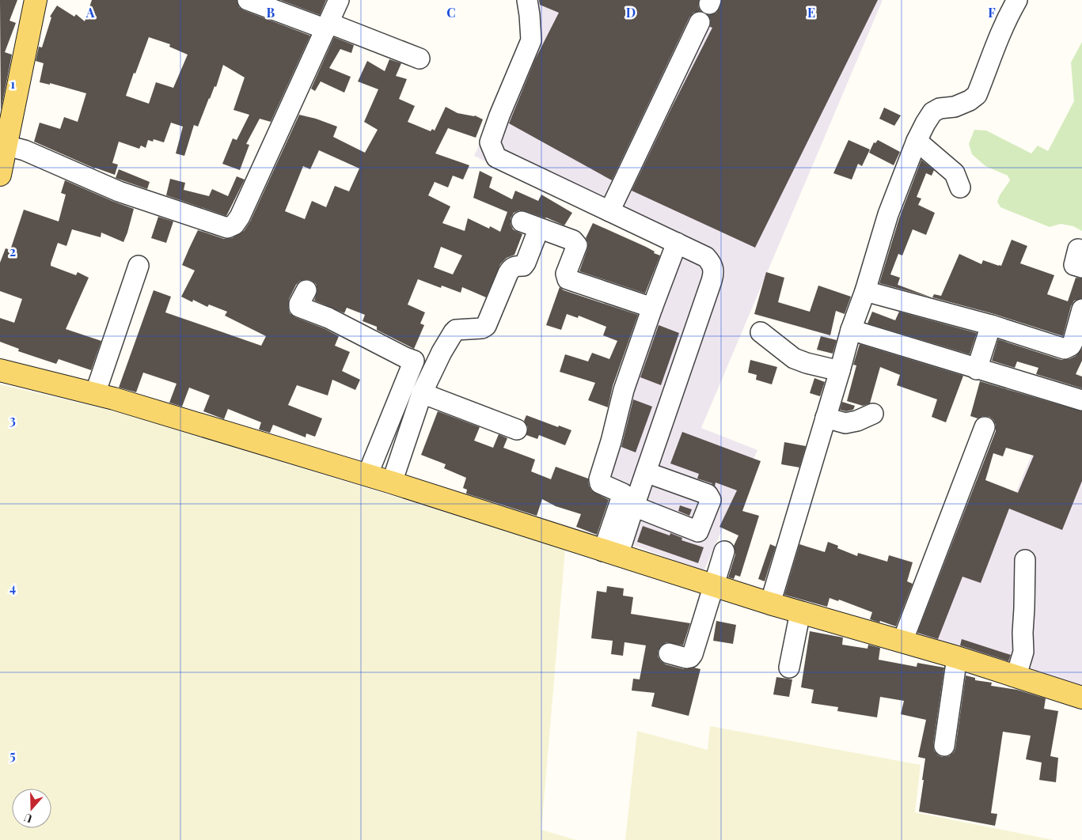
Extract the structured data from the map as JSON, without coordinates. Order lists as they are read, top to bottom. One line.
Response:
{"north":"bottom","grid":{"columns":["A","B","C","D","E","F"],"rows":["1","2","3","4","5"]}}
